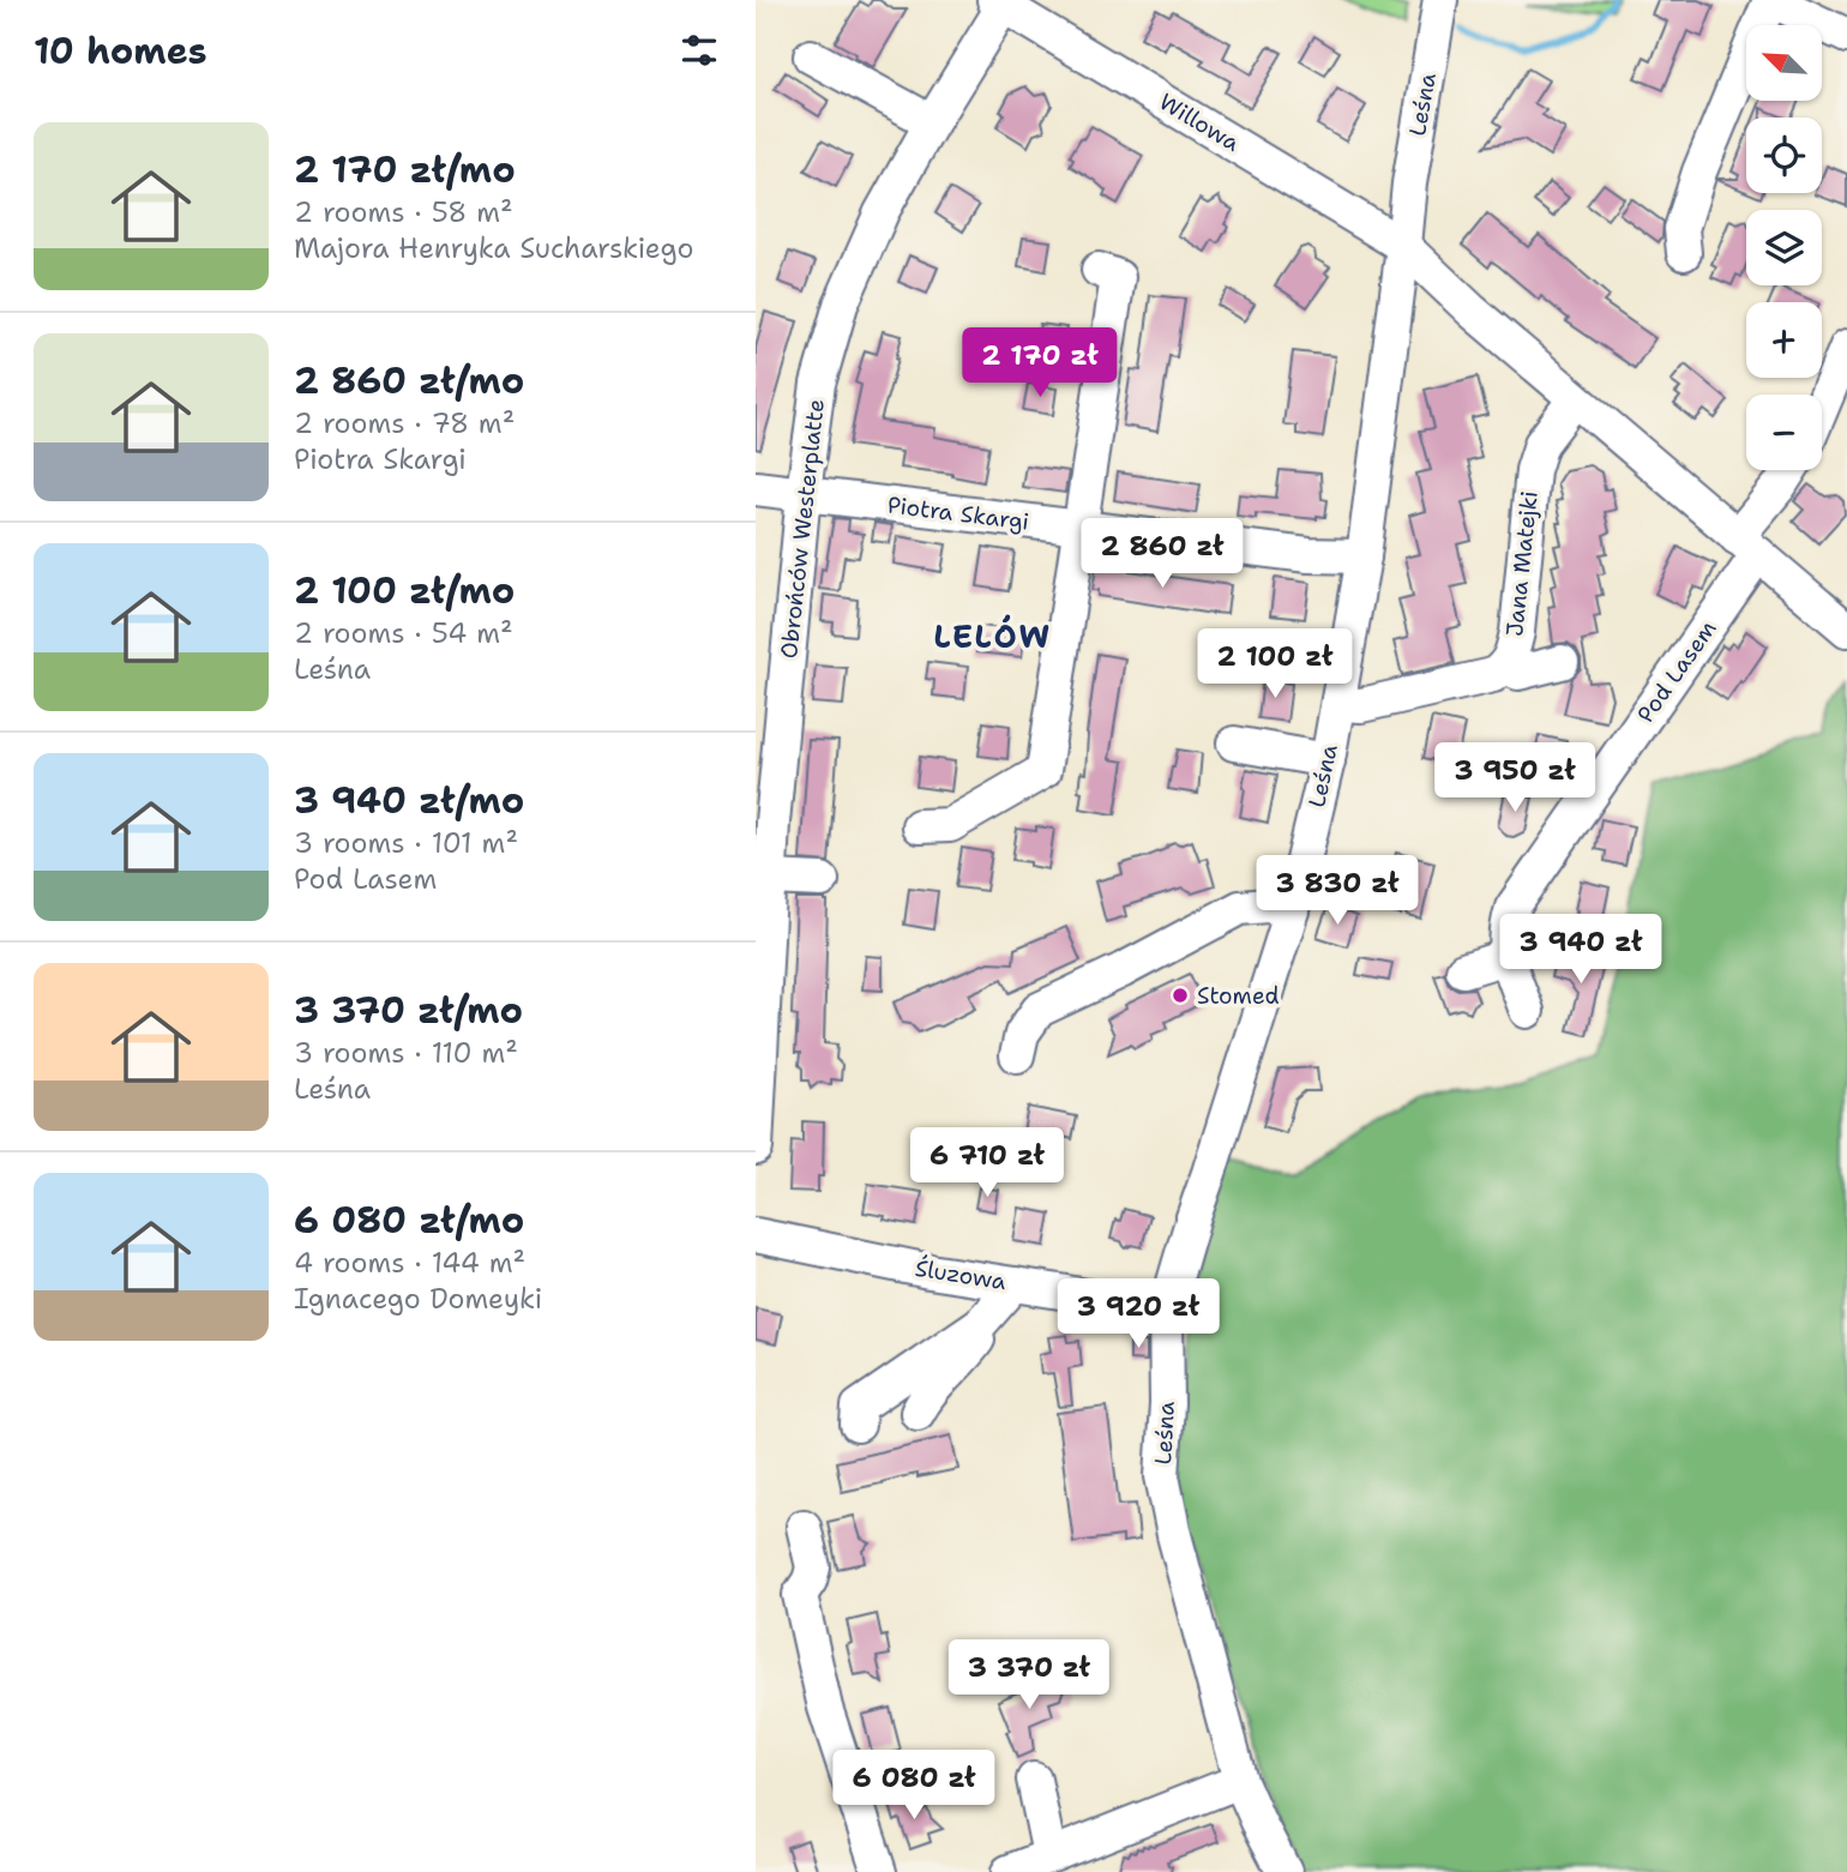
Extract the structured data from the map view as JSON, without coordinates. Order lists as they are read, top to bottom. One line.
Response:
{"streets":{"street":["Leśna","Willowa","Piotra Skargi","Obrońców Westerplatte","Jana Matejki","Pod Lasem","Śluzowa"]},"crossings":[["Leśna","Willowa"],["Leśna","Piotra Skargi"],["Leśna","Jana Matejki"],["Leśna","Śluzowa"],["Willowa","Obrońców Westerplatte"],["Piotra Skargi","Obrońców Westerplatte"]],"districts":["LELÓW"],"places":["Stomed"],"north":"top left","page":{"heading":"10 homes","map_buttons":["+","−"],"list":[{"name":"2 170 zł/mo","note":"2 rooms · 58 m² · Majora Henryka Sucharskiego"},{"name":"2 860 zł/mo","note":"2 rooms · 78 m² · Piotra Skargi"},{"name":"2 100 zł/mo","note":"2 rooms · 54 m² · Leśna"},{"name":"3 940 zł/mo","note":"3 rooms · 101 m² · Pod Lasem"},{"name":"3 370 zł/mo","note":"3 rooms · 110 m² · Leśna"},{"name":"6 080 zł/mo","note":"4 rooms · 144 m² · Ignacego Domeyki"}],"price":["2 170 zł","2 860 zł","2 100 zł","3 950 zł","3 830 zł","3 940 zł","6 710 zł","3 920 zł","3 370 zł","6 080 zł"]}}
